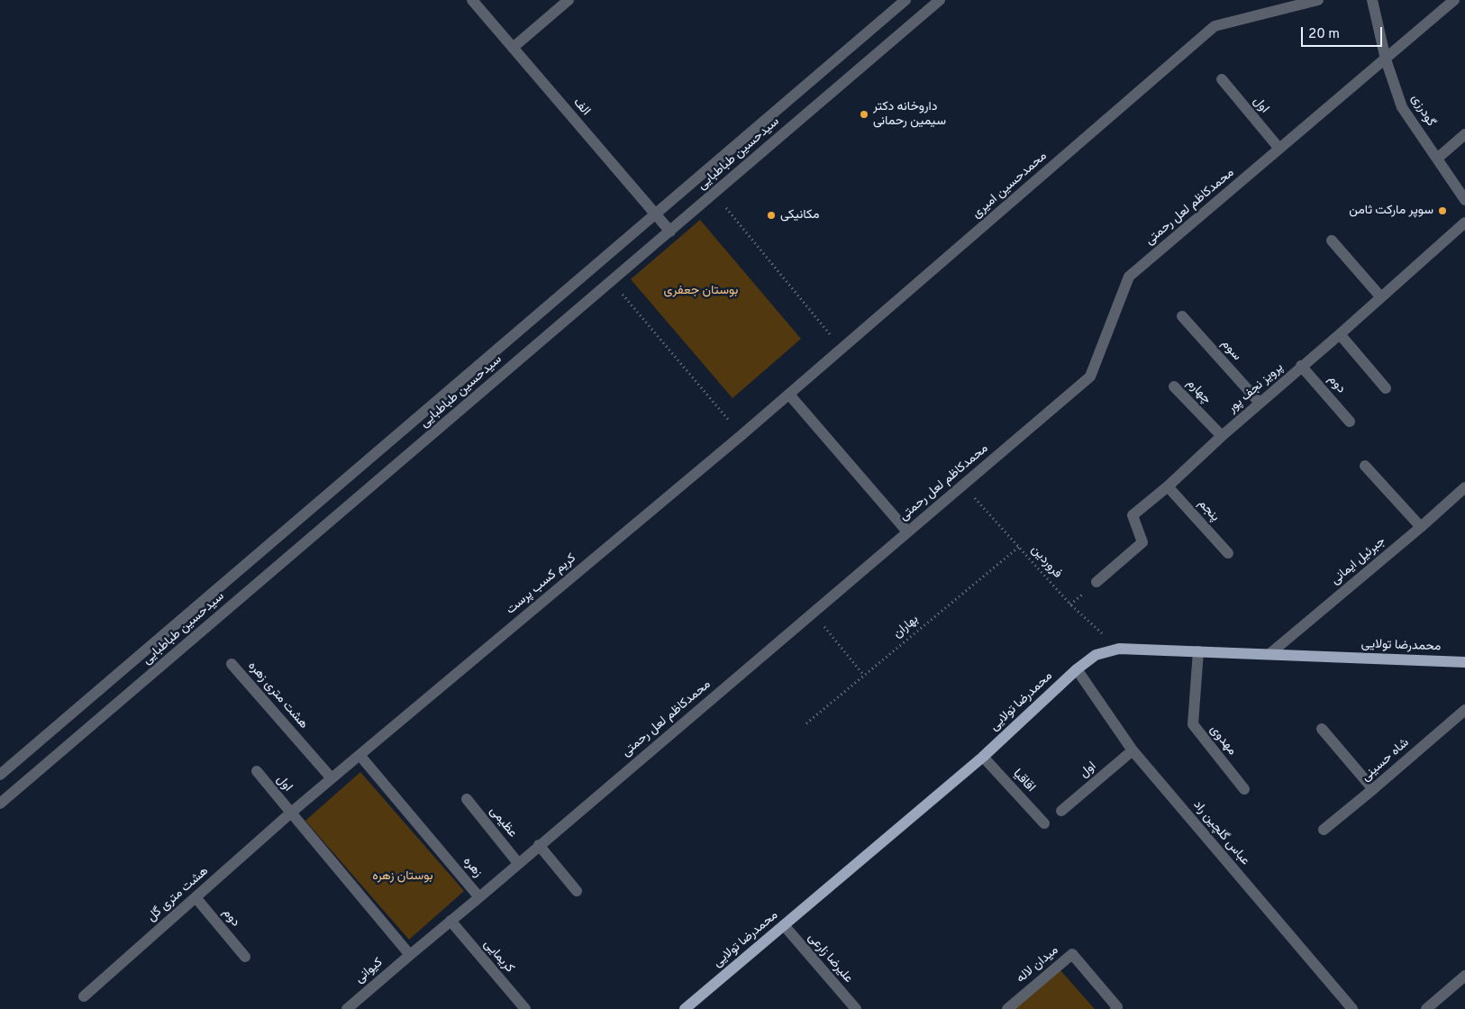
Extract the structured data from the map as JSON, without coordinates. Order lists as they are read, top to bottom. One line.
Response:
{"streets":{"main road":["محمدرضا تولایی"],"street":["اول","الف","گودرزی","سیدحسین طباطبایی","محمدحسین امیری","محمدکاظم لعل رحمتی","سوم","دوم","پرویز نجف پور","چهارم","پنجم","جبرئیل ایمانی","کریم کسب پرست","هشت متری زهره","مهدوی","شاه حسینی","اقاقیا","عظیمی","عباس گلچین راد","زهره","هشت متری گل","کریمایی","علیرضا زارعی","میدان لاله","کیوانی"],"path":["فروردین","بهاران"]},"crossings":[["اول","محمدکاظم لعل رحمتی"],["اول","عباس گلچین راد"],["اول","هشت متری گل"],["الف","سیدحسین طباطبایی"],["گودرزی","محمدکاظم لعل رحمتی"],["محمدحسین امیری","کریم کسب پرست"],["محمدکاظم لعل رحمتی","فروردین"],["محمدکاظم لعل رحمتی","عظیمی"],["محمدکاظم لعل رحمتی","زهره"],["سوم","پرویز نجف پور"],["دوم","پرویز نجف پور"],["دوم","هشت متری گل"],["پرویز نجف پور","چهارم"],["پرویز نجف پور","پنجم"],["جبرئیل ایمانی","محمدرضا تولایی"],["فروردین","بهاران"],["فروردین","محمدرضا تولایی"],["کریم کسب پرست","زهره"],["محمدرضا تولایی","مهدوی"],["محمدرضا تولایی","اقاقیا"],["محمدرضا تولایی","عباس گلچین راد"],["محمدرضا تولایی","علیرضا زارعی"],["زهره","کریمایی"],["زهره","کیوانی"]],"parks":["بوستان جعفری","بوستان زهره"],"places":["داروخانه دکتر سیمین رحمانی","سوپر مارکت ثامن","مکانیکی"],"scale_bar":"20 m"}
